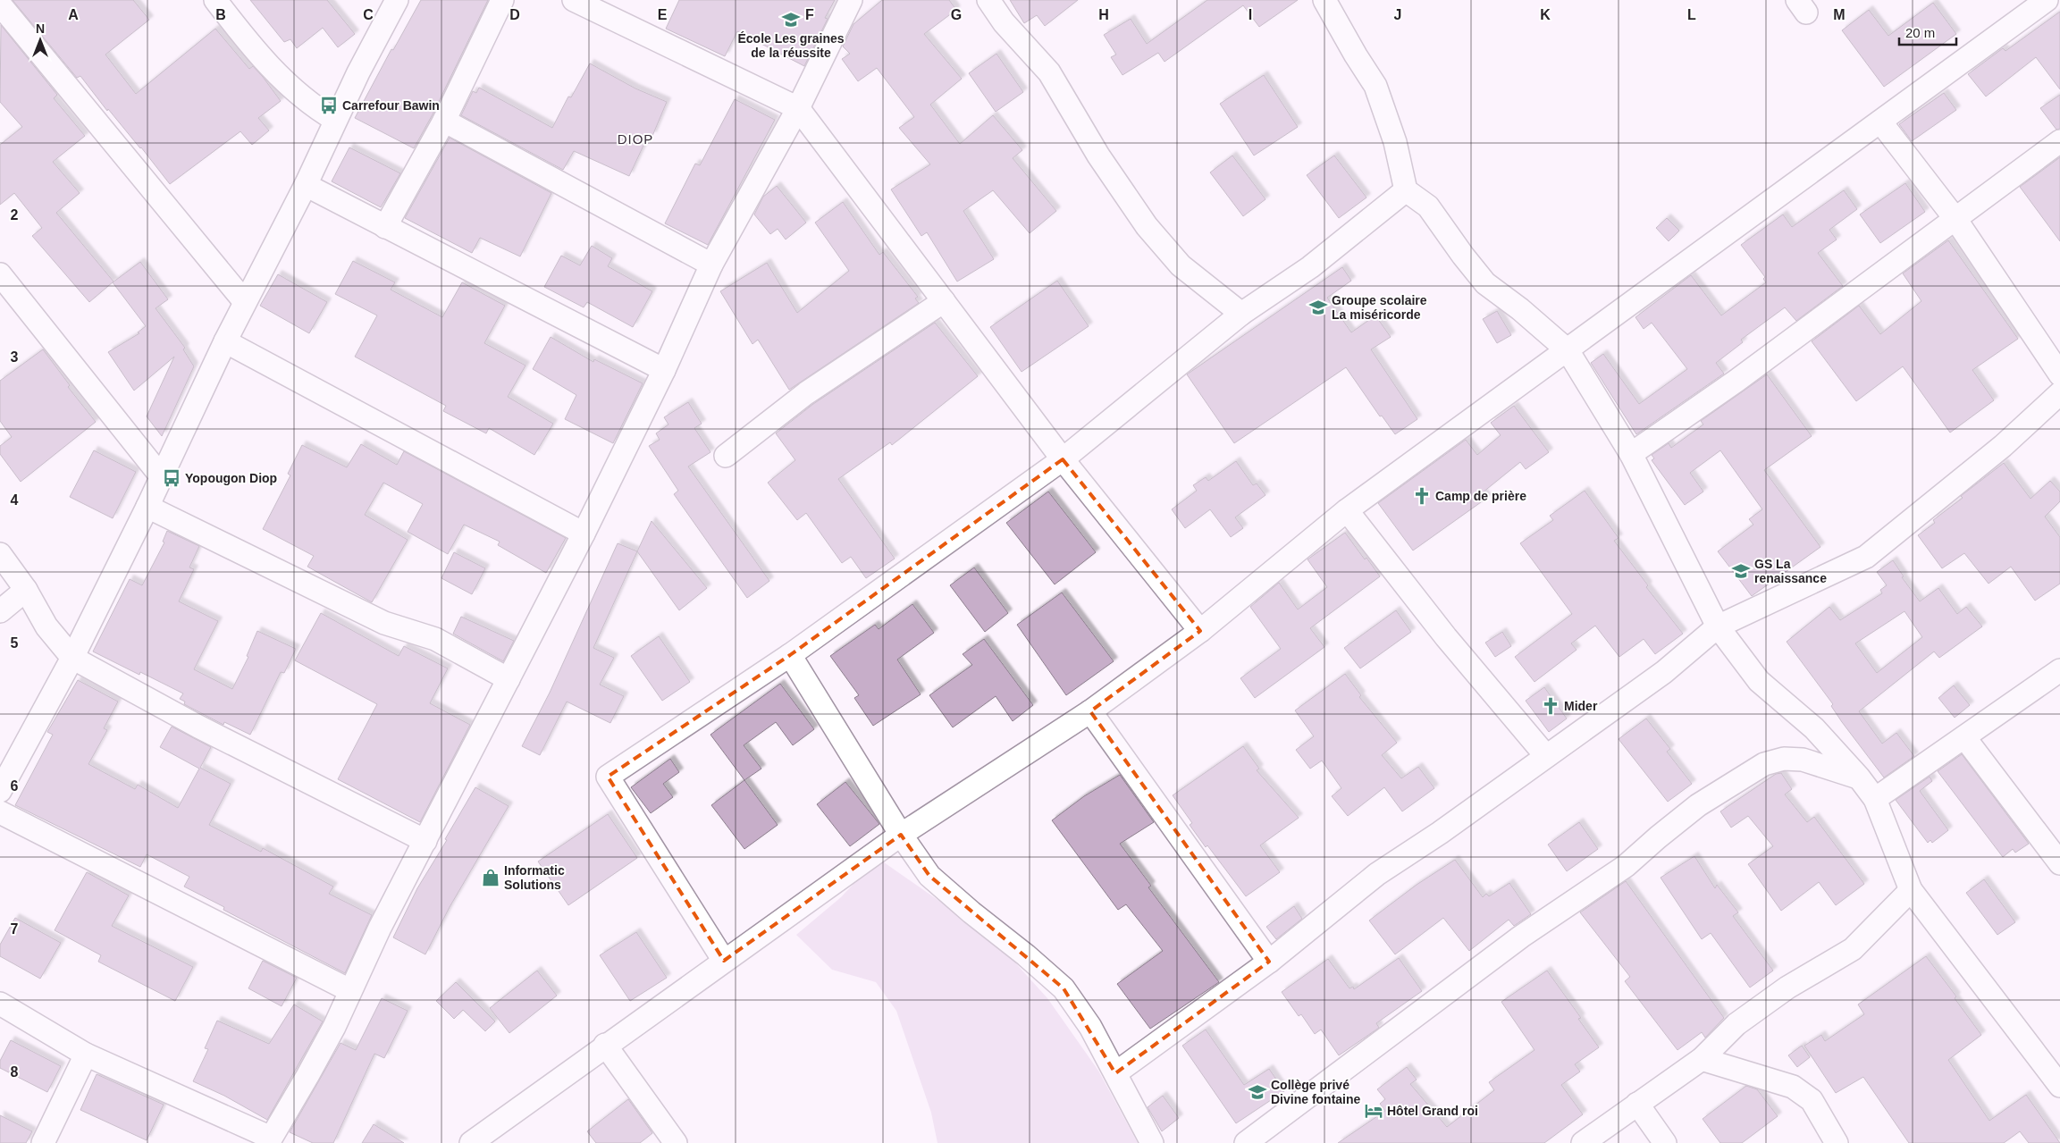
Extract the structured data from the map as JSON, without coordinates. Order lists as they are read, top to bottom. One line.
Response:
{"districts":["DIOP"],"places":{"school or university":["École Les graines de la réussite","Groupe scolaire La miséricorde","GS La renaissance","Collège privé Divine fontaine"],"bus stop":["Carrefour Bawin","Yopougon Diop"],"church":["Camp de prière","Mider"],"shop":["Informatic Solutions"],"hotel":["Hôtel Grand roi"]},"scale_bar":"20 m","north":"top","grid":{"columns":["A","B","C","D","E","F","G","H","I","J","K","L","M"],"rows":["2","3","4","5","6","7","8"]}}
